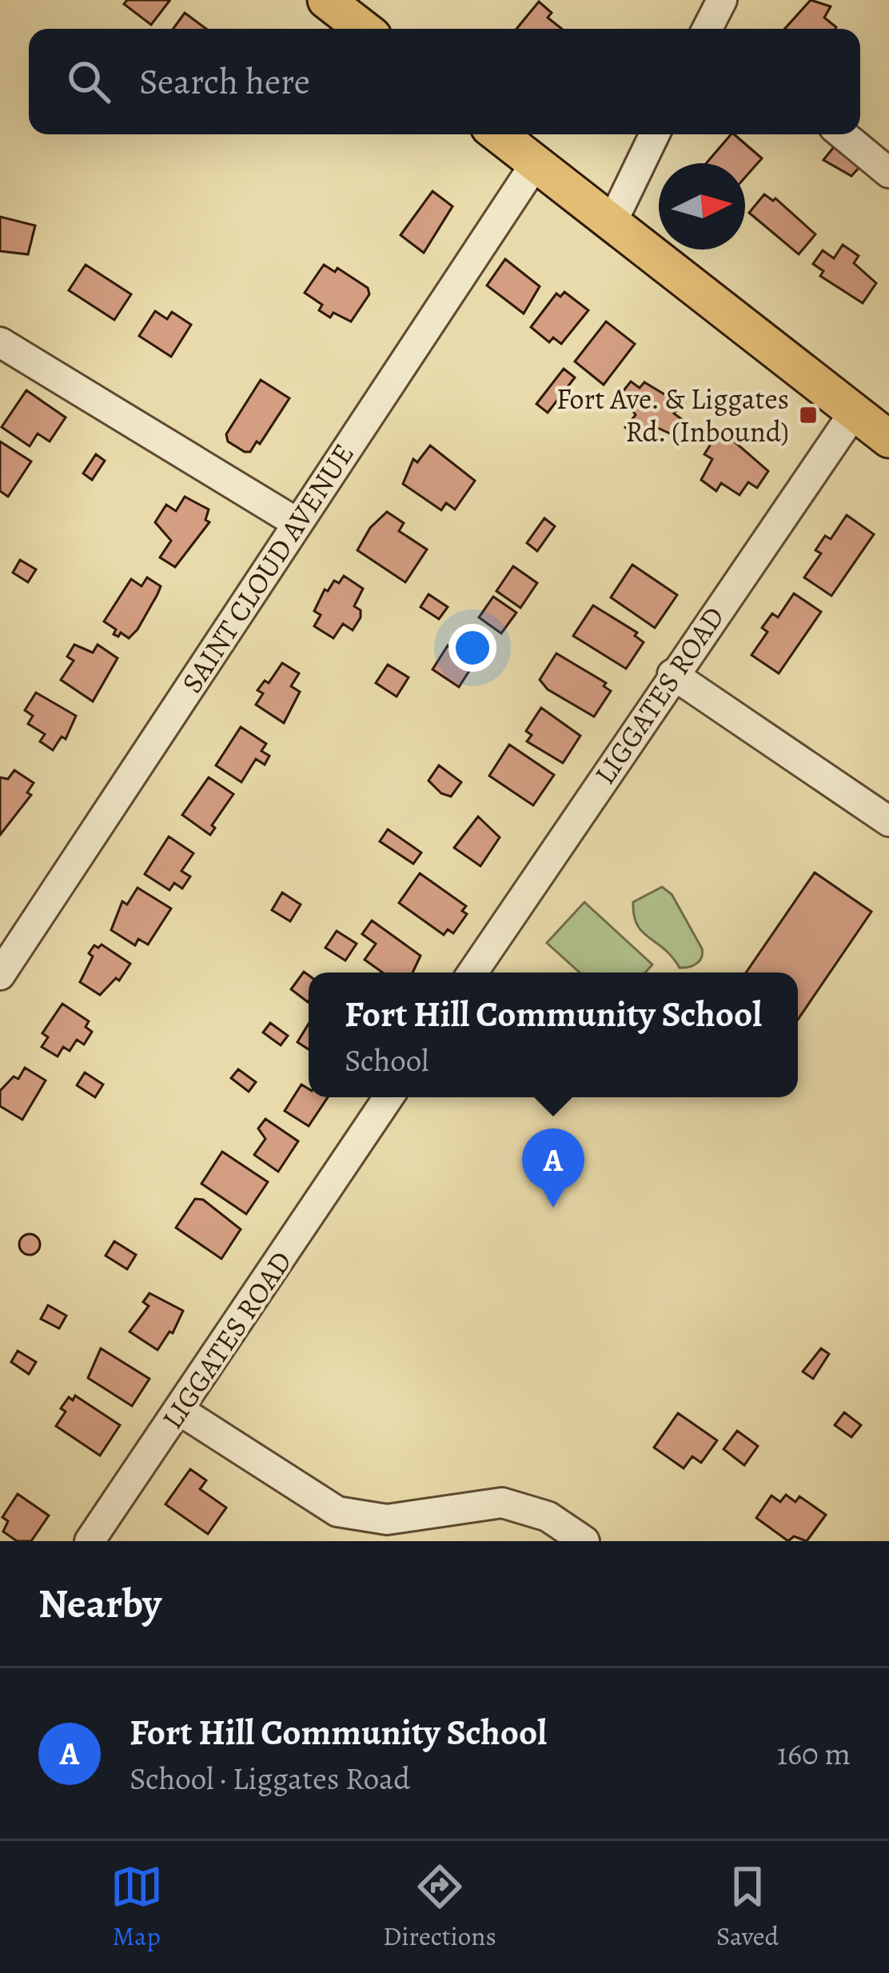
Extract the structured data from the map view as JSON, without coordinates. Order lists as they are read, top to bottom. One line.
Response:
{"streets":{"street":["SAINT CLOUD AVENUE","LIGGATES ROAD"]},"places":{"transit":["Fort Ave. & Liggates Rd. (Inbound)"]},"north":"right","page":{"search":"Search here","popup":["Fort Hill Community School","School"],"pins":"A","heading":"Nearby","list":[{"mark":"A","name":"Fort Hill Community School","note":"School · Liggates Road","value":"160 m"}],"nav":["Map","Directions","Saved"]}}
